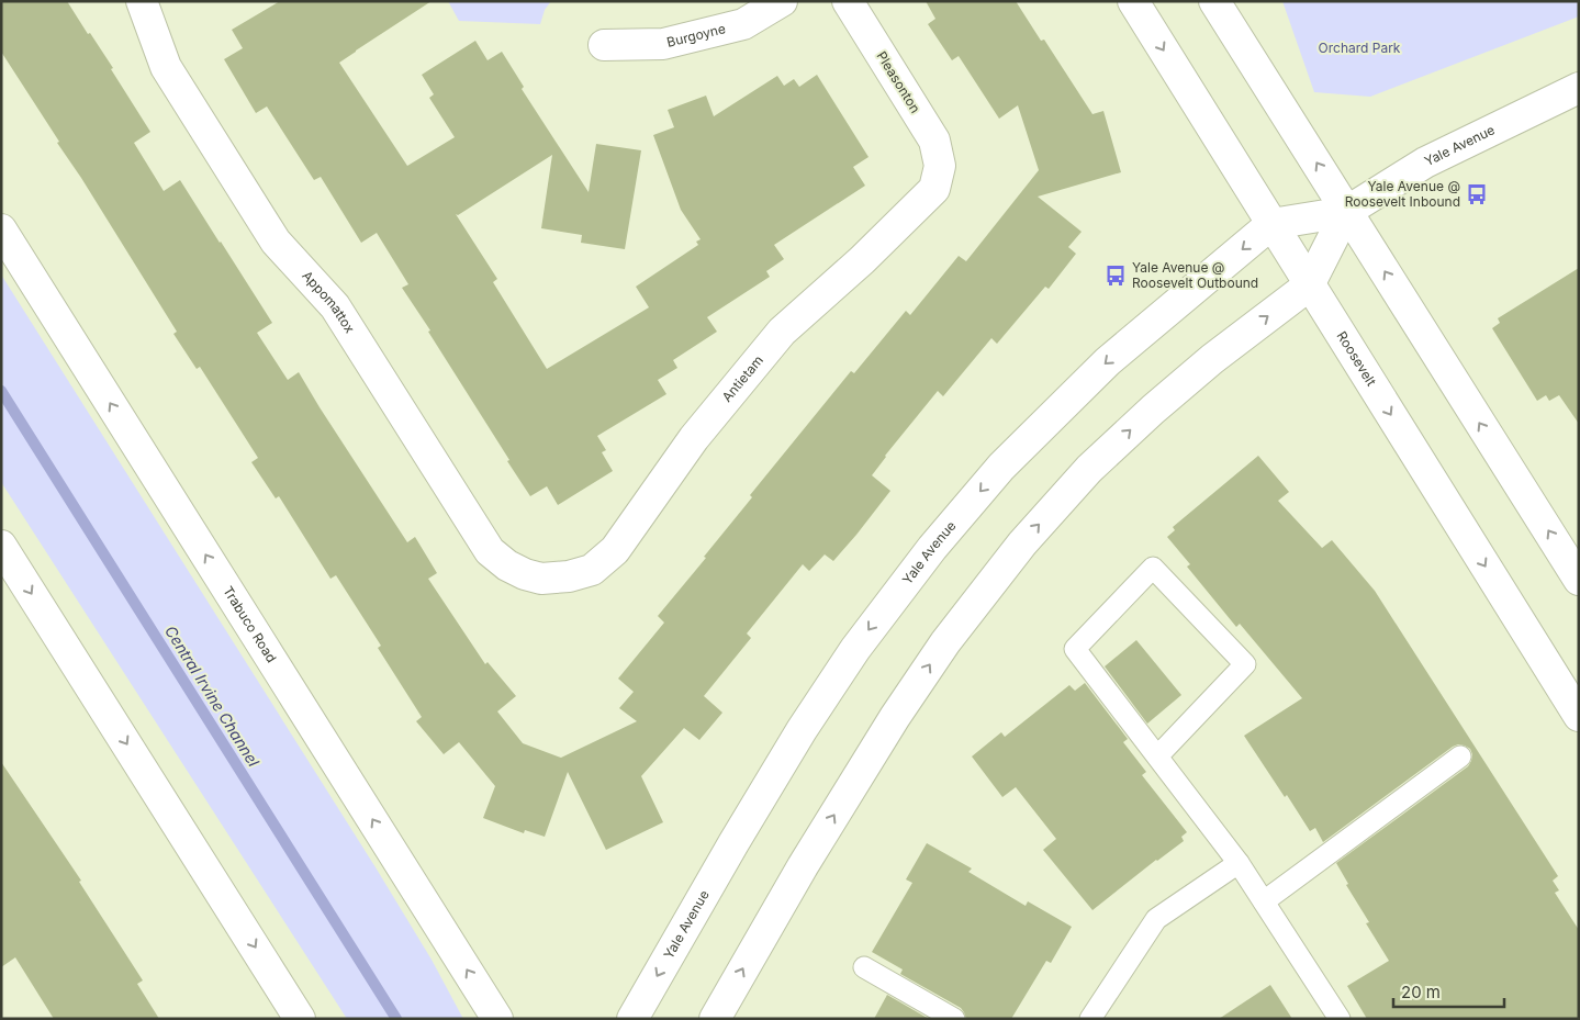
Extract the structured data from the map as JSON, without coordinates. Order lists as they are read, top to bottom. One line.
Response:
{"streets":{"main road":["Burgoyne","Pleasonton","Yale Avenue","Appomattox","Roosevelt","Antietam","Trabuco Road"]},"crossings":[["Pleasonton","Antietam"],["Yale Avenue","Roosevelt"],["Appomattox","Antietam"]],"water":["Central Irvine Channel"],"parks":["Orchard Park"],"places":{"bus stop":["Yale Avenue @ Roosevelt Inbound","Yale Avenue @ Roosevelt Outbound"]},"scale_bar":"20 m"}
